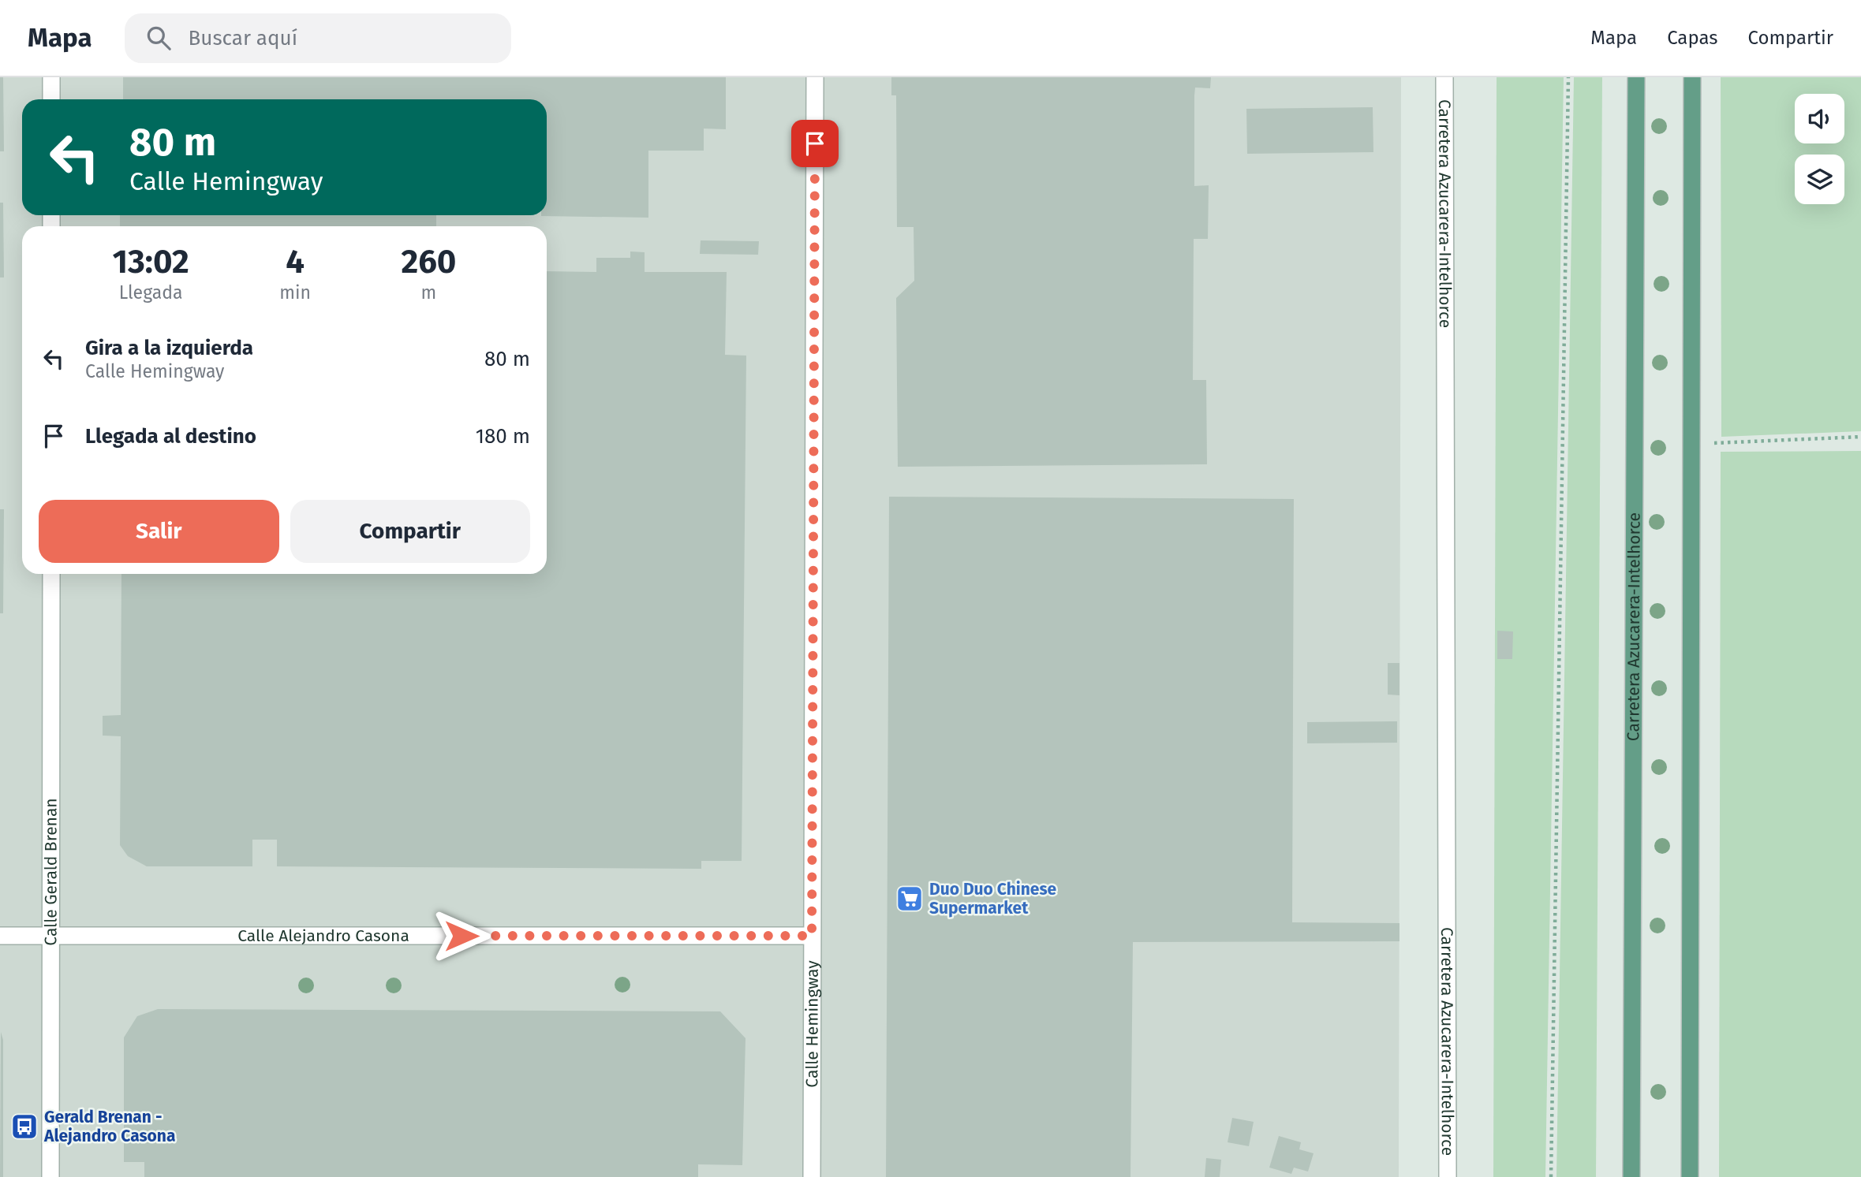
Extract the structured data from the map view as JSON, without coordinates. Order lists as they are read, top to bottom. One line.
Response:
{"streets":{"main road":["Carretera Azucarera-Intelhorce"],"street":["Calle Gerald Brenan","Calle Alejandro Casona","Calle Hemingway"]},"crossings":[["Calle Gerald Brenan","Calle Alejandro Casona"],["Calle Alejandro Casona","Calle Hemingway"]],"places":{"supermarket":["Duo Duo Chinese Supermarket"],"bus stop":["Gerald Brenan - Alejandro Casona"]},"page":{"header":"Mapa","search":"Buscar aquí","nav":["Mapa","Capas","Compartir"],"turn":["80 m","Calle Hemingway"],"eta":["13:02","Llegada","4","min","260","m"],"list":[{"name":"Gira a la izquierda","note":"Calle Hemingway","value":"80 m"},{"name":"Llegada al destino","value":"180 m"}],"buttons":["Salir","Compartir"]}}
